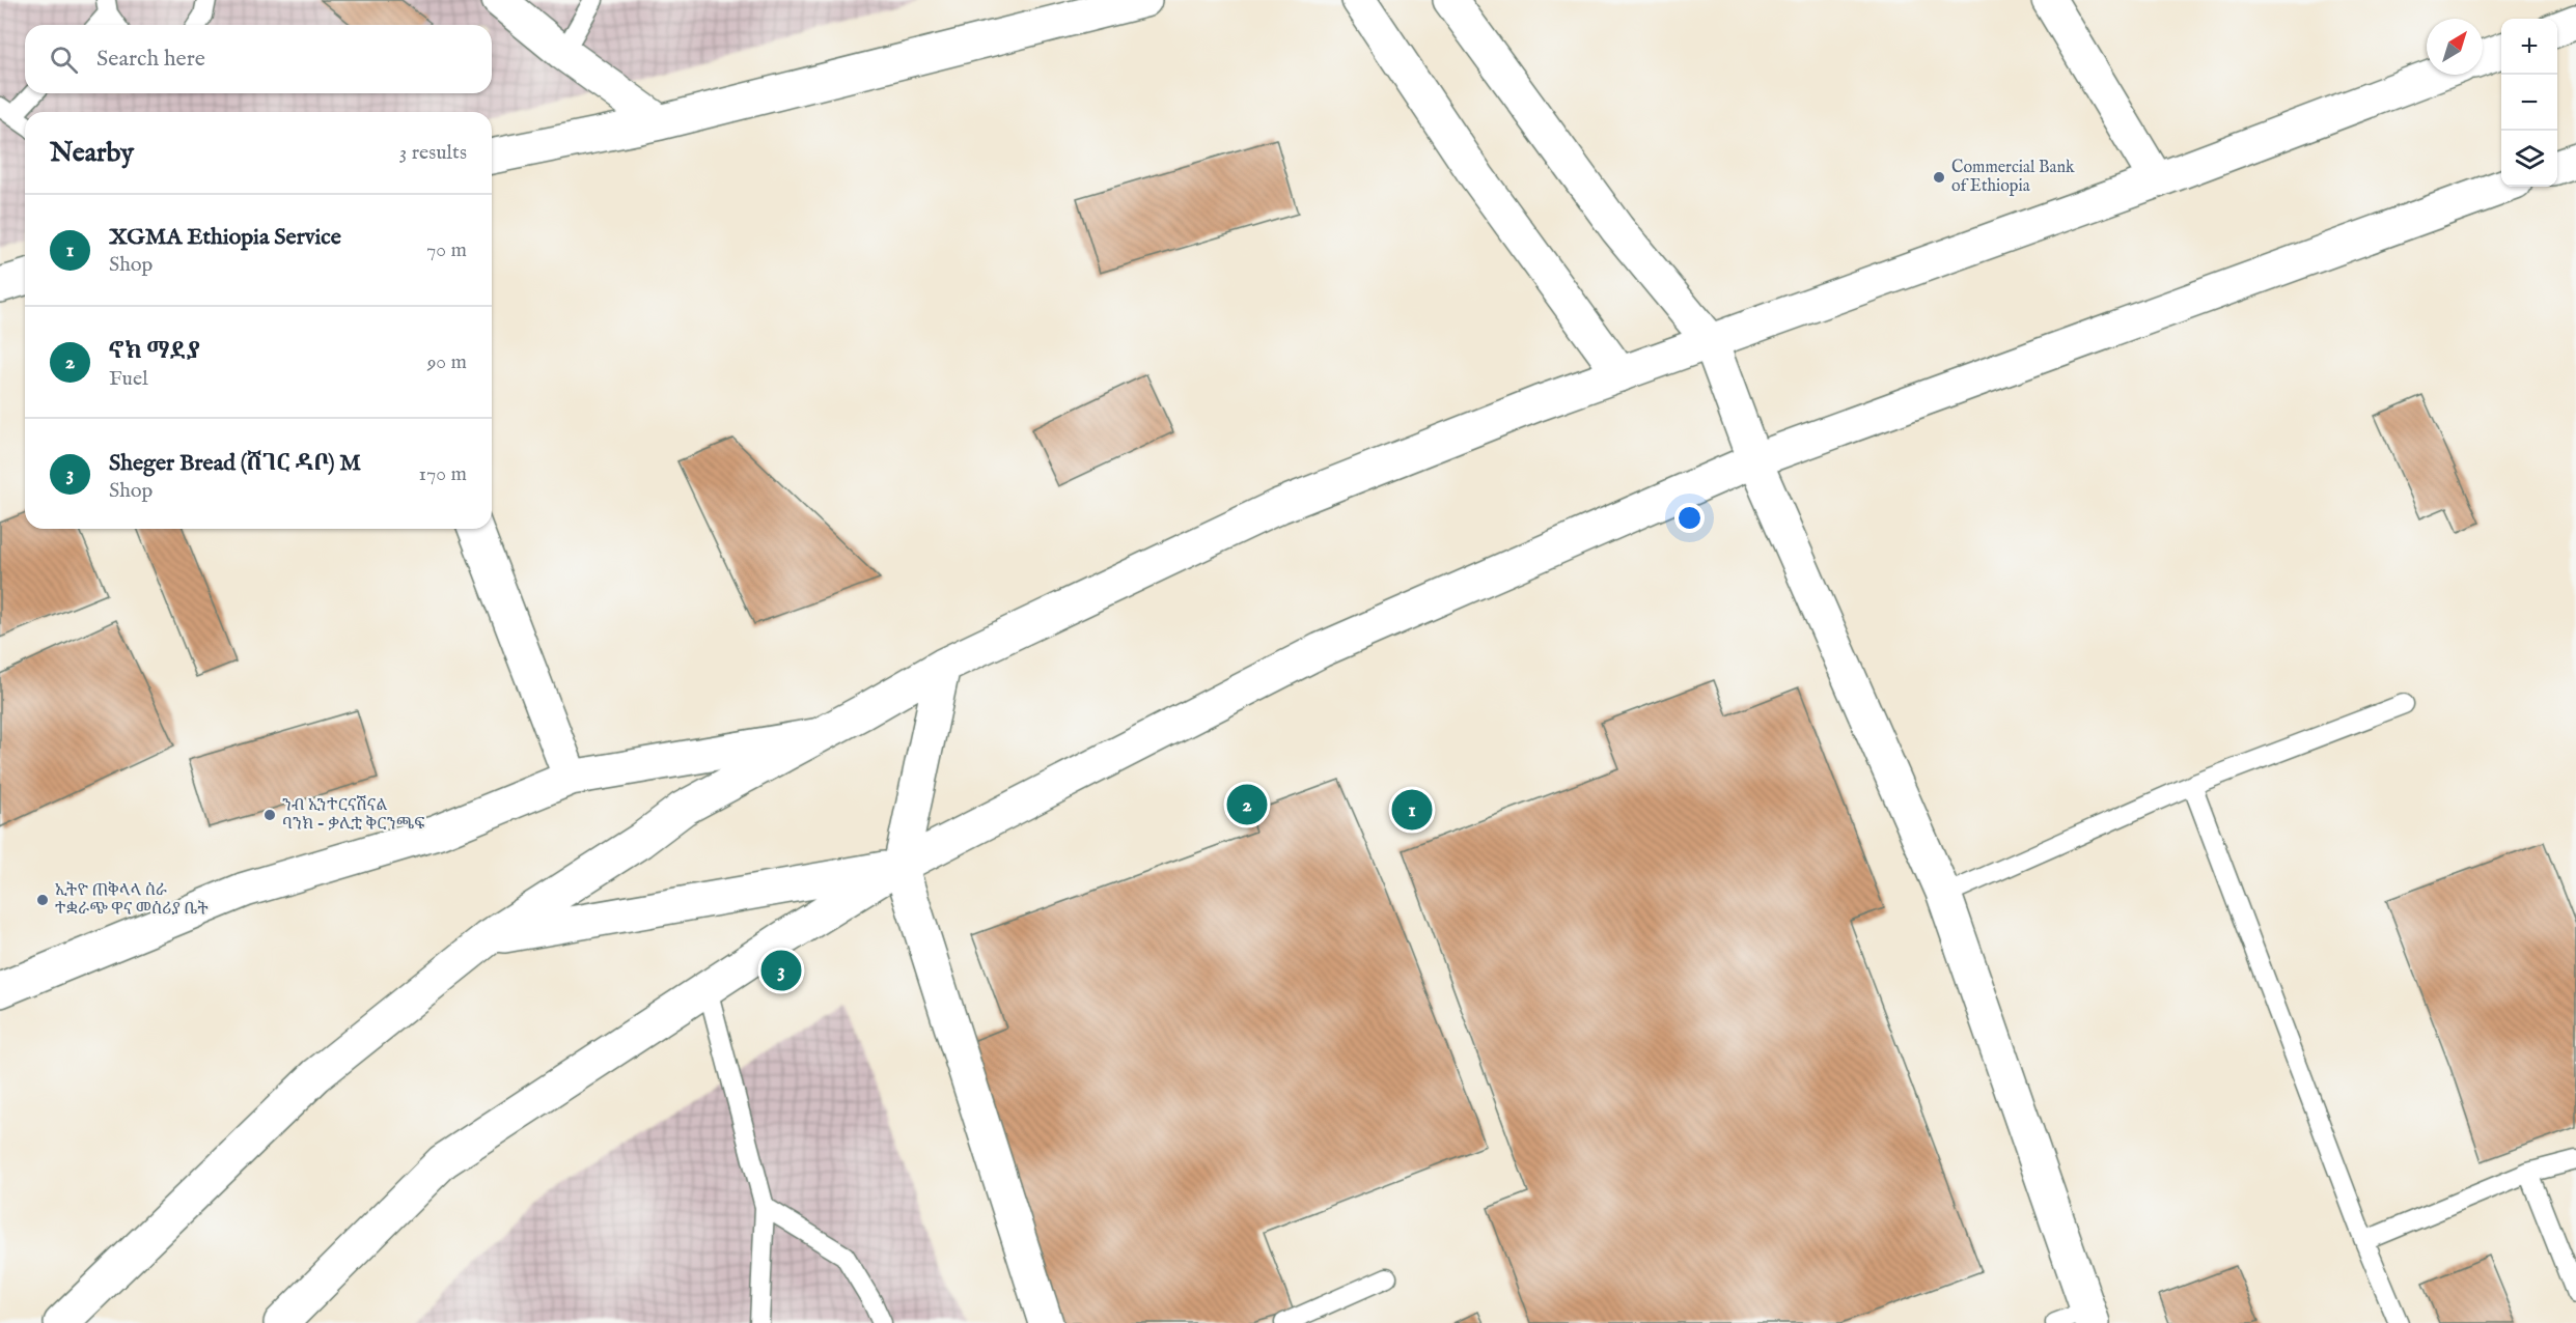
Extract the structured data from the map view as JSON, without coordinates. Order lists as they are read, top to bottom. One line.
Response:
{"places":["Commercial Bank of Ethiopia","ንብ ኢንተርናሽናል ባንክ - ቃሊቲ ቅርንጫፍ","ኢትዮ ጠቅላላ ስራ ተቋራጭ ዋና መስሪያ ቤት"],"north":"top right","page":{"map_buttons":["+","−"],"search":"Search here","heading":["Nearby","3 results"],"list":[{"mark":"1","name":"XGMA Ethiopia Service","note":"Shop","value":"70 m"},{"mark":"2","name":"ኖክ ማደያ","note":"Fuel","value":"90 m"},{"mark":"3","name":"Sheger Bread (ሸገር ዳቦ) M","note":"Shop","value":"170 m"}],"pins":["2","1","3"]}}
